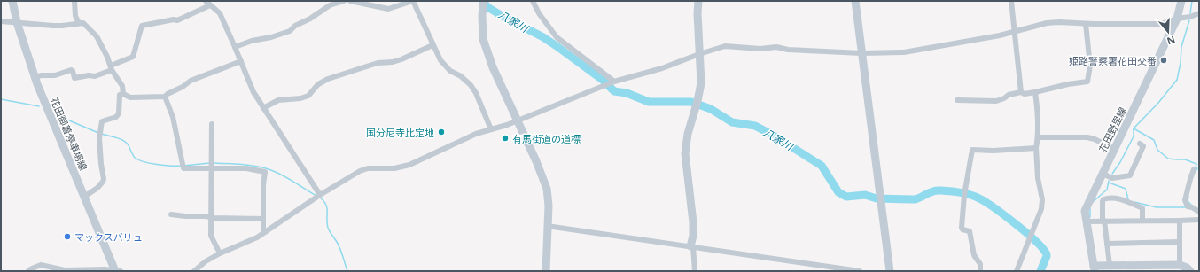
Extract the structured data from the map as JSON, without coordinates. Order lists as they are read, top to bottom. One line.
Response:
{"streets":{"street":["花田野里線","花田御着停車場線"]},"water":["八家川"],"places":["姫路警察署花田交番","国分尼寺比定地","有馬街道の道標","マックスバリュ"],"north":"bottom"}
